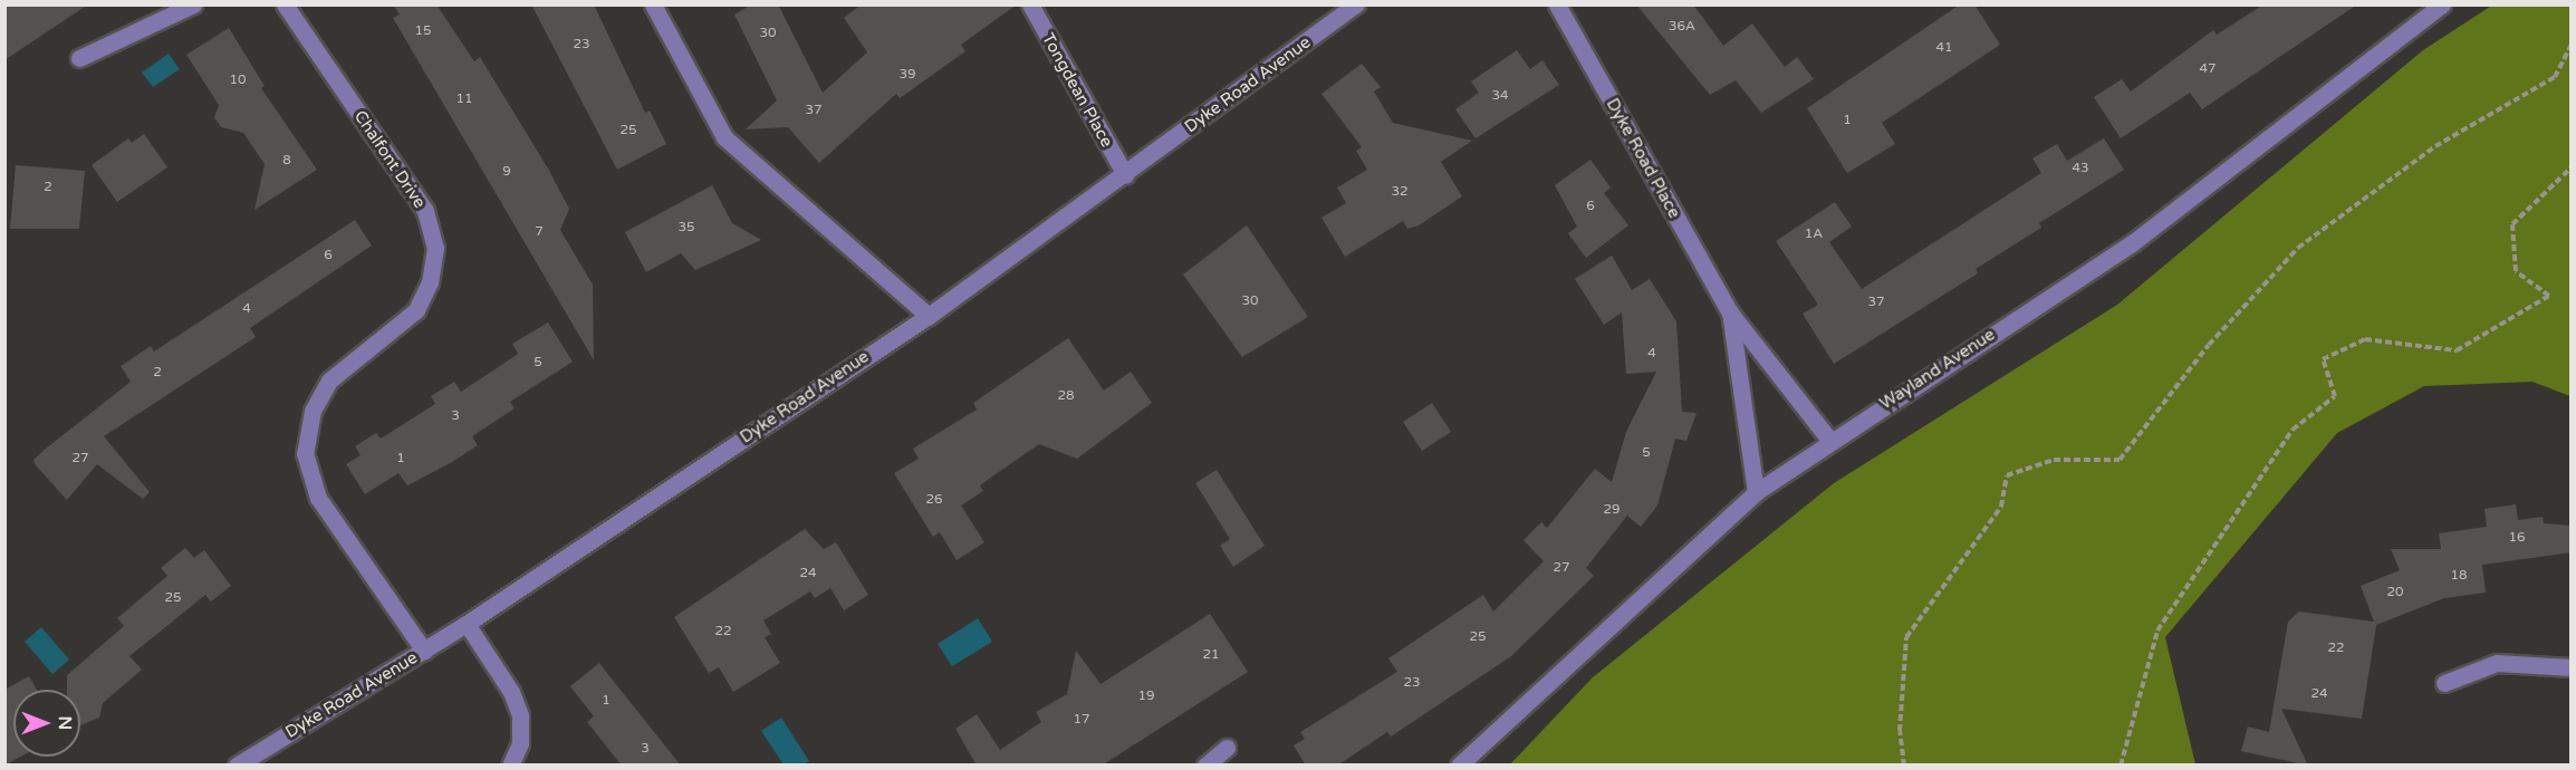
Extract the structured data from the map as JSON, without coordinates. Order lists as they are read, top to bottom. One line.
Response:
{"streets":{"street":["Dyke Road Avenue","Tongdean Place","Dyke Road Place","Chalfont Drive","Wayland Avenue"]},"crossings":[["Dyke Road Avenue","Tongdean Place"],["Dyke Road Avenue","Chalfont Drive"]],"house_numbers":["36A","15","30","23","41","47","39","10","34","11","37","1","25","8","43","9","2","32","6","35","7","1A","6","30","37","4","4","5","2","28","3","5","27","1","26","29","16","27","24","18","20","25","22","25","22","21","23","24","19","1","17","3"],"north":"right"}
